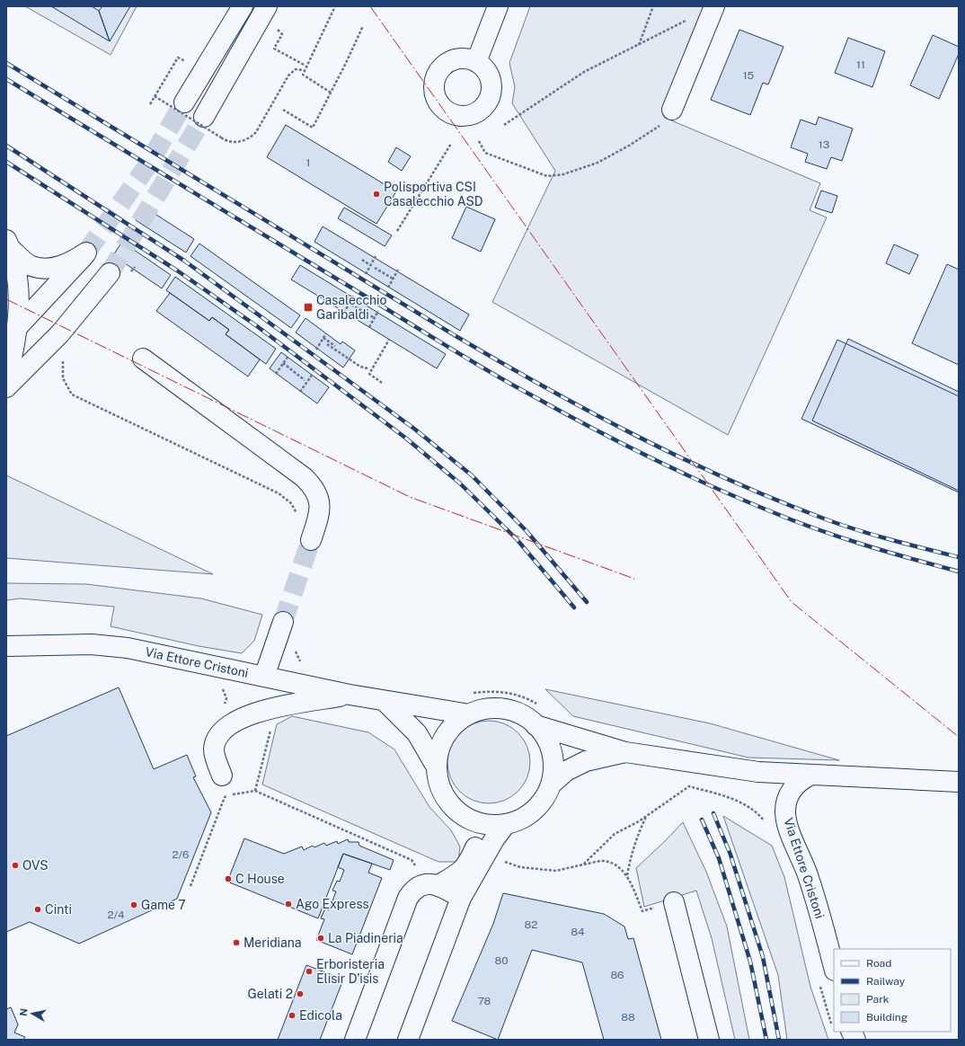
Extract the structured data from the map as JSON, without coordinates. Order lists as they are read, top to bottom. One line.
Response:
{"streets":{"main road":["Via Ettore Cristoni"]},"places":{"other":["Polisportiva CSI Casalecchio ASD","OVS","C House","Ago Express","Game 7","Cinti","La Piadineria","Meridiana","Erboristeria Elisir D'isis","Gelati 2","Edicola"],"transit":["Casalecchio Garibaldi"]},"house_numbers":["11","15","13","1","2/6","2/4","82","84","80","86","78","88"],"legend":["Road","Railway","Park","Building"],"north":"left"}
